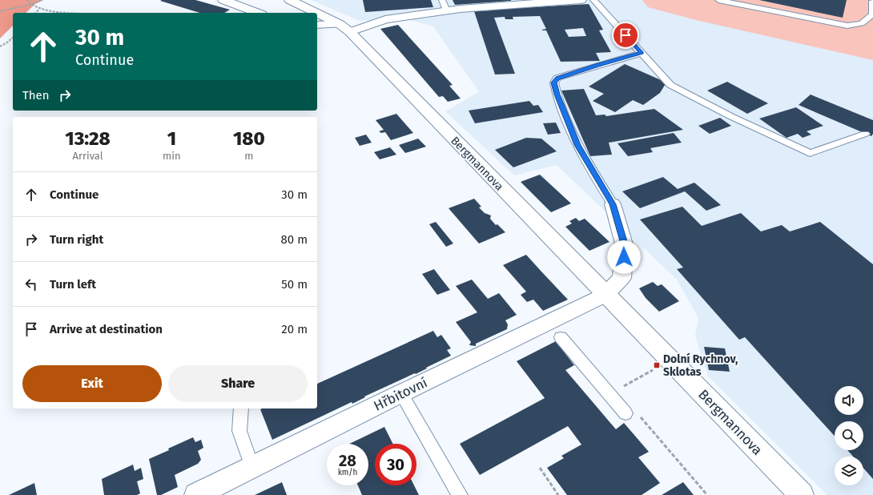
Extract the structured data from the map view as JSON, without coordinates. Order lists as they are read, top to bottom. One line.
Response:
{"streets":{"street":["Bergmannova","Hřbitovní"]},"crossings":[["Bergmannova","Hřbitovní"]],"places":{"transit":["Dolní Rychnov, Sklotas"]},"page":{"turn":["30 m","Continue"],"then":"Then","eta":["13:28","Arrival","1","min","180","m"],"list":[{"name":"Continue","value":"30 m"},{"name":"Turn right","value":"80 m"},{"name":"Turn left","value":"50 m"},{"name":"Arrive at destination","value":"20 m"}],"buttons":["Exit","Share"],"speed":"28 km/h","limit":"30"}}
